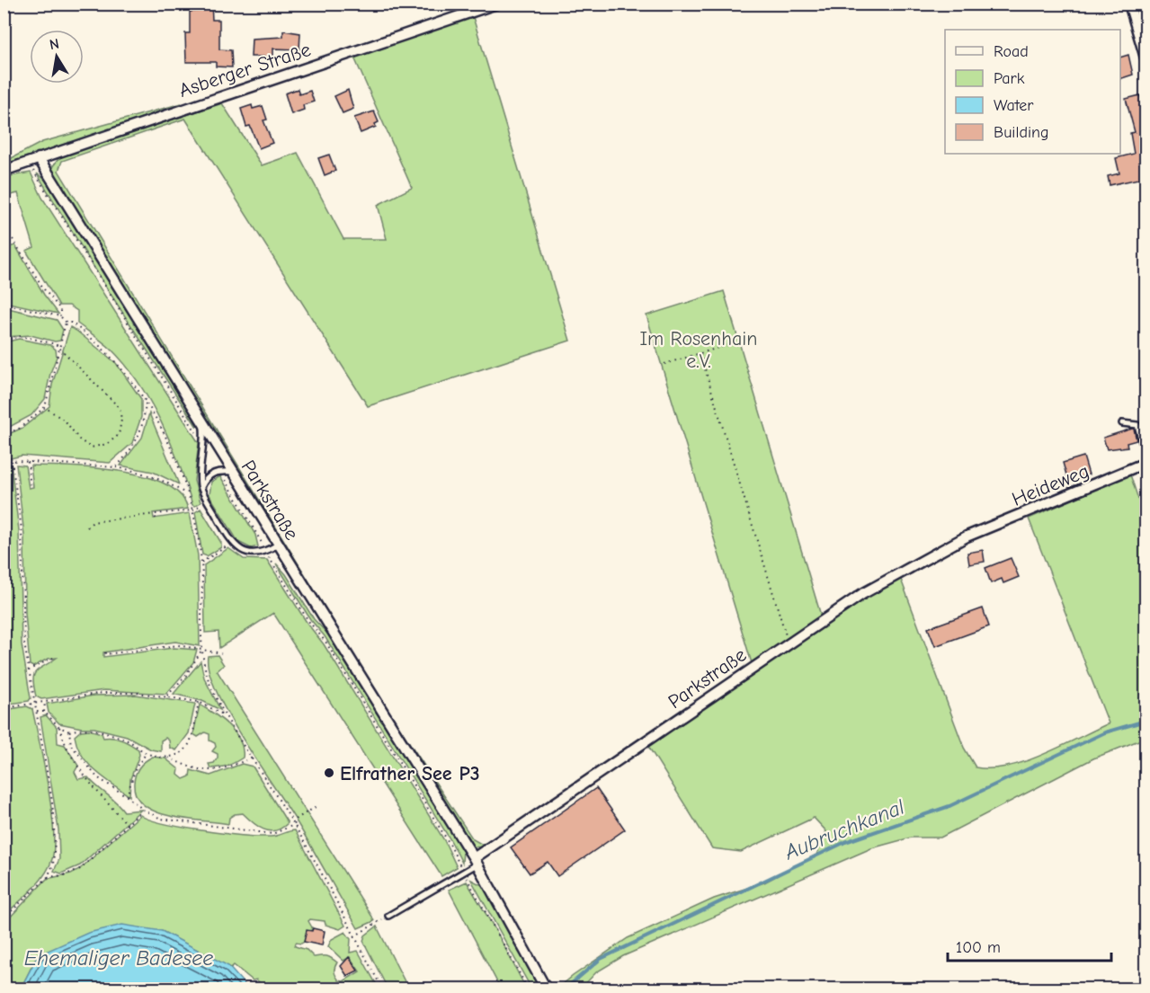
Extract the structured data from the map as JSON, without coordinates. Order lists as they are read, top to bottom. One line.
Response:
{"streets":{"street":["Asberger Straße","Heideweg","Parkstraße"]},"crossings":[["Asberger Straße","Parkstraße"],["Heideweg","Parkstraße"]],"water":["Aubruchkanal","Ehemaliger Badesee"],"parks":["Im Rosenhain e.V."],"places":["Elfrather See P3"],"legend":["Road","Park","Water","Building"],"scale_bar":"100 m","north":"top"}
